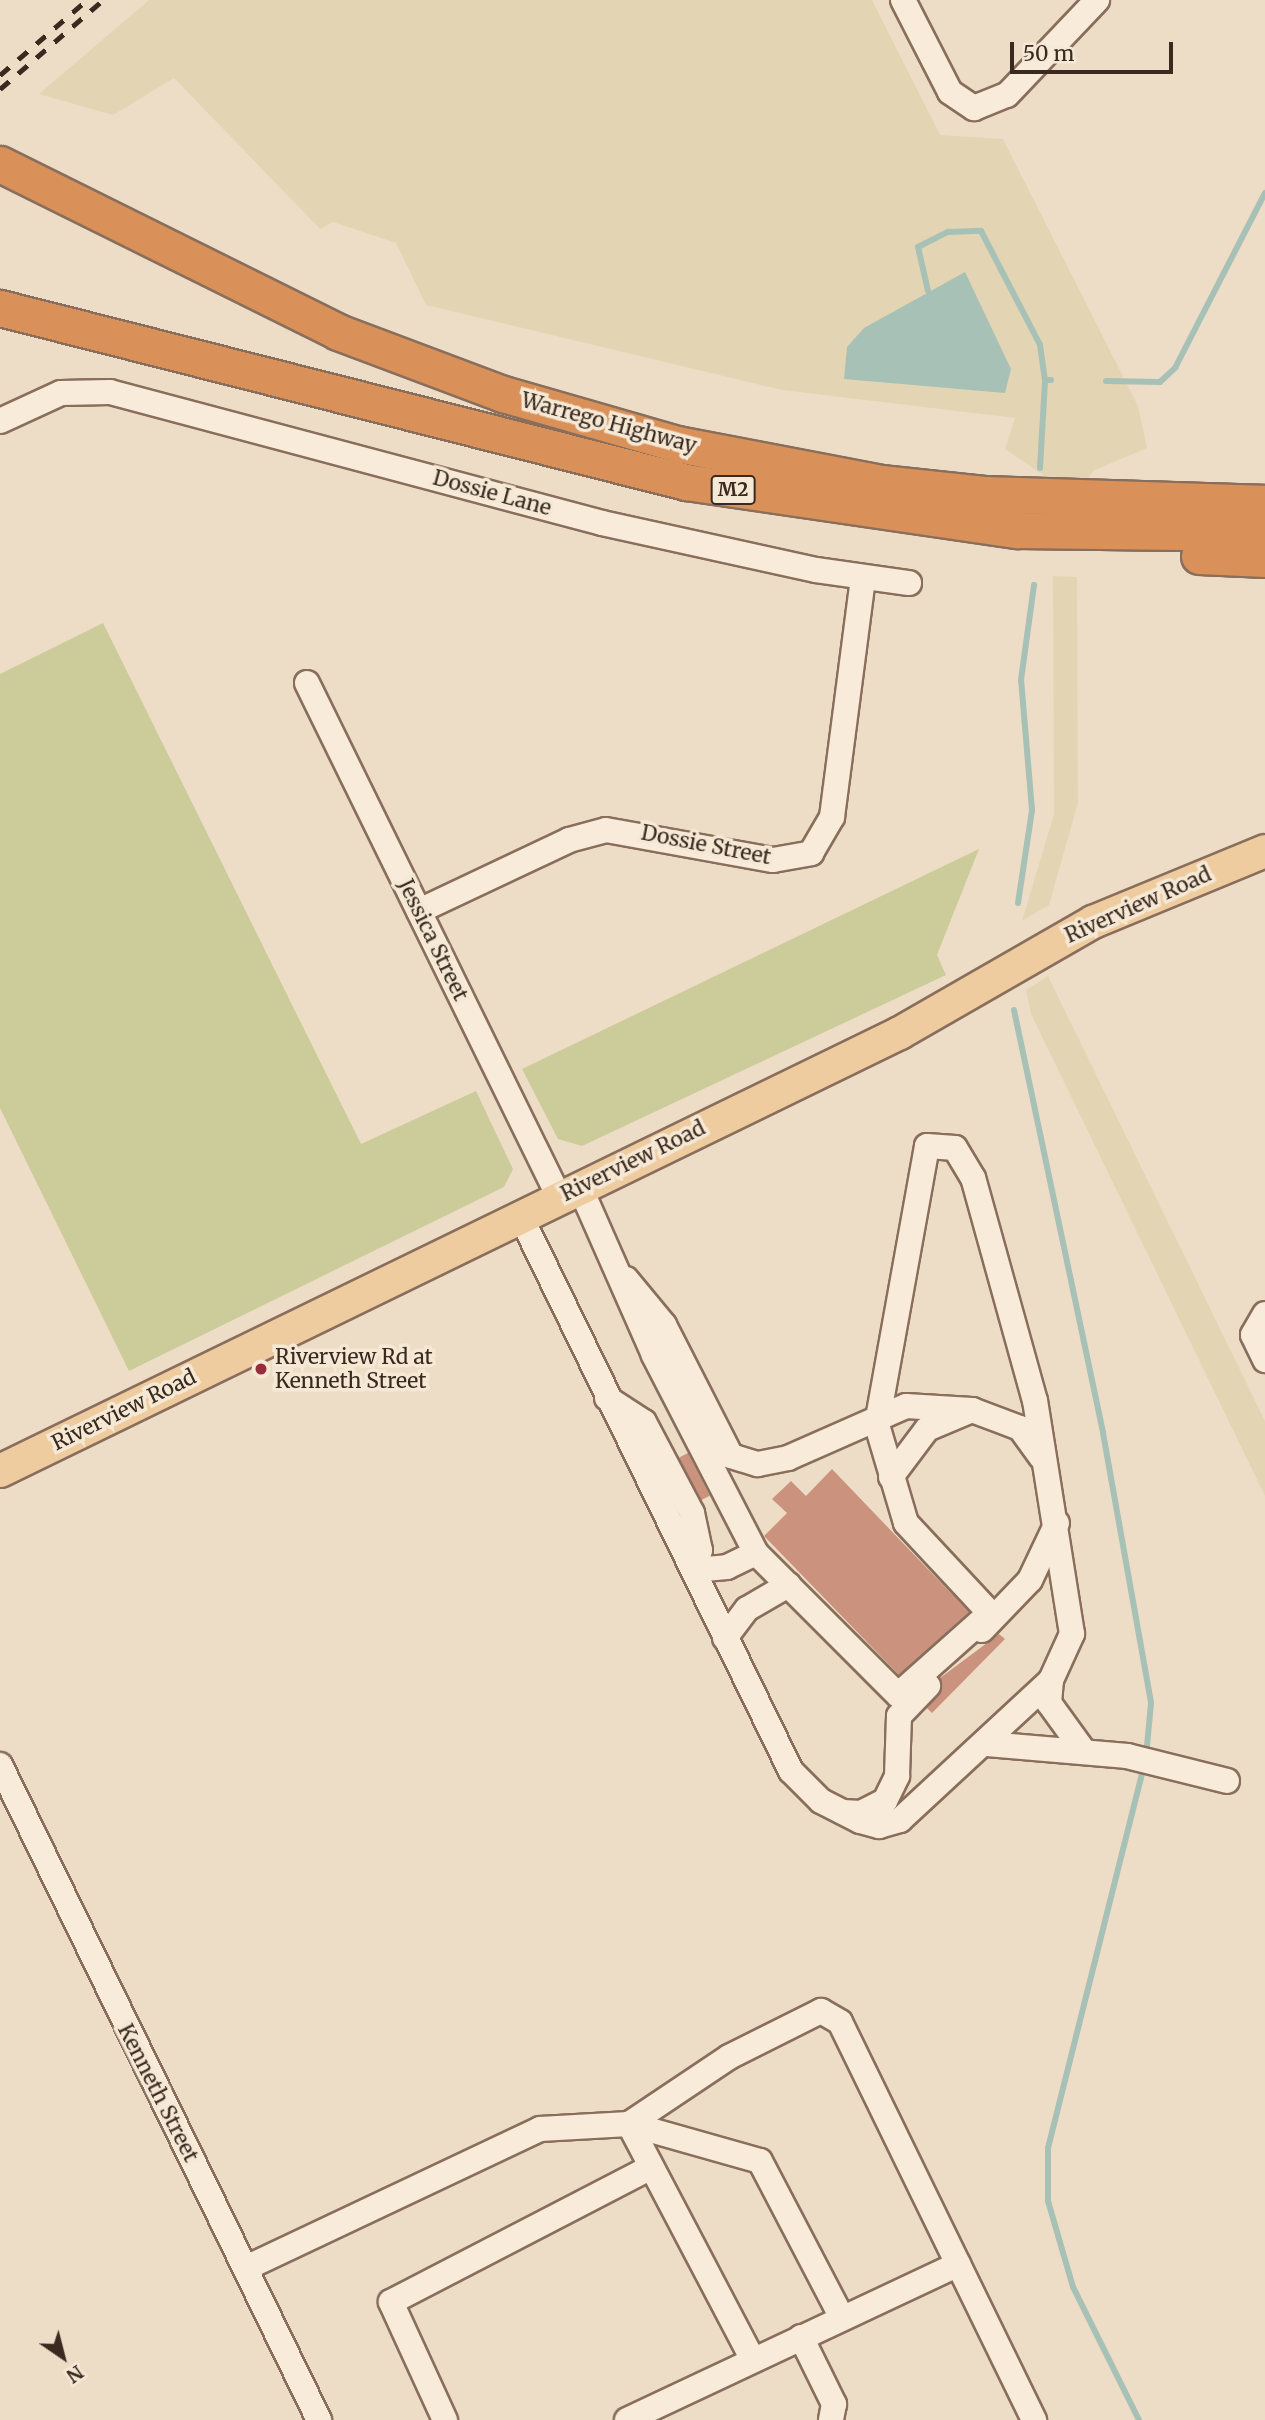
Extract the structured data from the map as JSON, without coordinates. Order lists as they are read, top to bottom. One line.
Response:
{"streets":{"highway":["Warrego Highway","M2"],"main road":["Riverview Road"],"street":["Dossie Lane","Dossie Street","Jessica Street","Kenneth Street"]},"crossings":[["Dossie Lane","Dossie Street"],["Dossie Street","Jessica Street"],["Riverview Road","Jessica Street"]],"places":["Riverview Rd at Kenneth Street"],"scale_bar":"50 m","north":"bottom right"}
